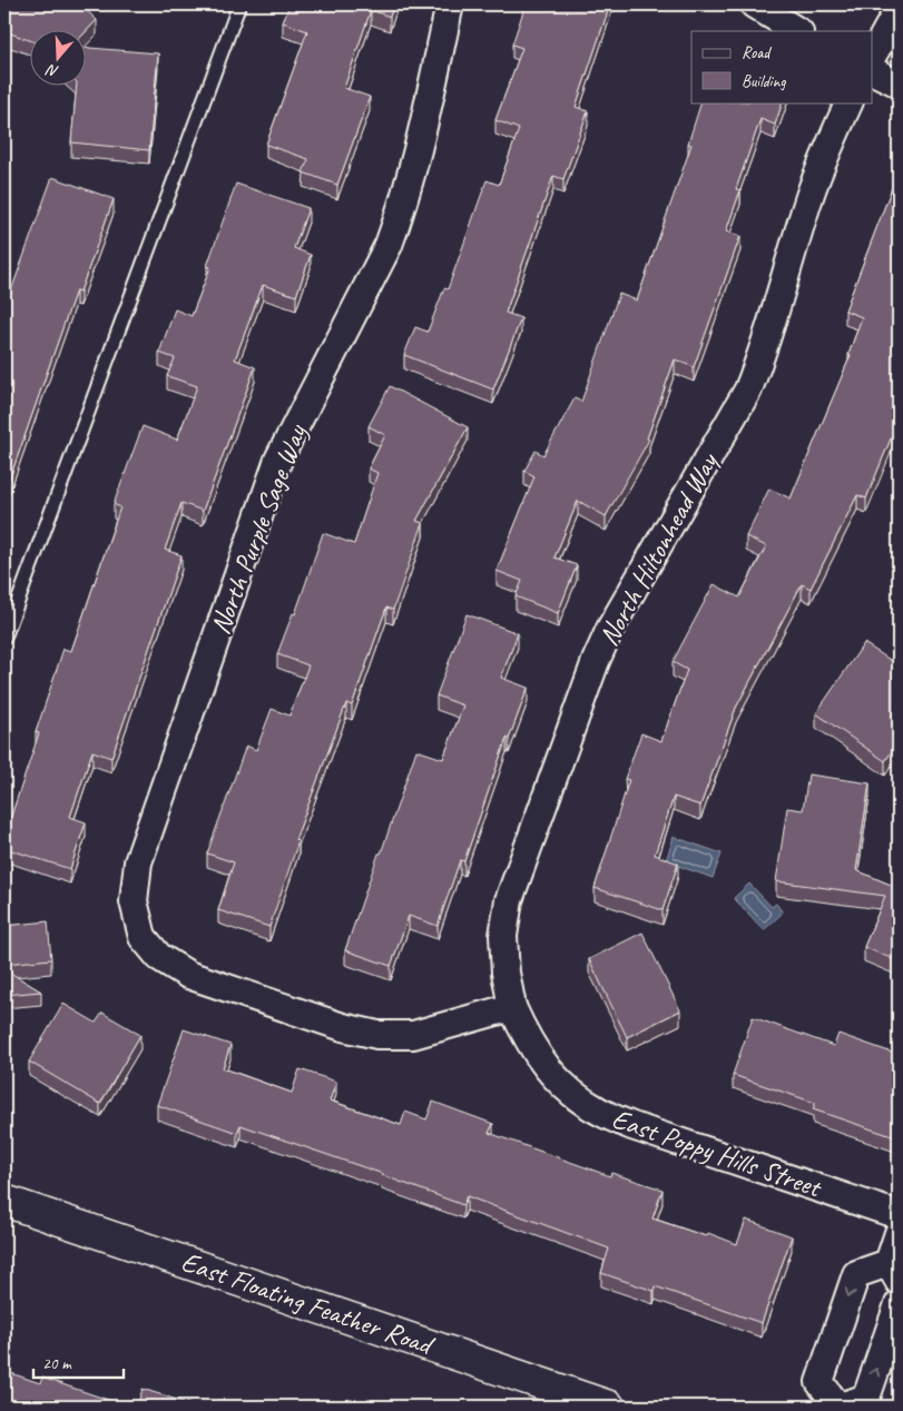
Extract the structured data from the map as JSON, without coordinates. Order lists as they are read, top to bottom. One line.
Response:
{"streets":{"main road":["East Floating Feather Road"],"street":["North Purple Sage Way","North Hiltonhead Way","East Poppy Hills Street"]},"crossings":[["North Purple Sage Way","North Hiltonhead Way"],["North Purple Sage Way","East Poppy Hills Street"],["North Hiltonhead Way","East Poppy Hills Street"]],"legend":["Road","Building"],"scale_bar":"20 m","north":"bottom"}
